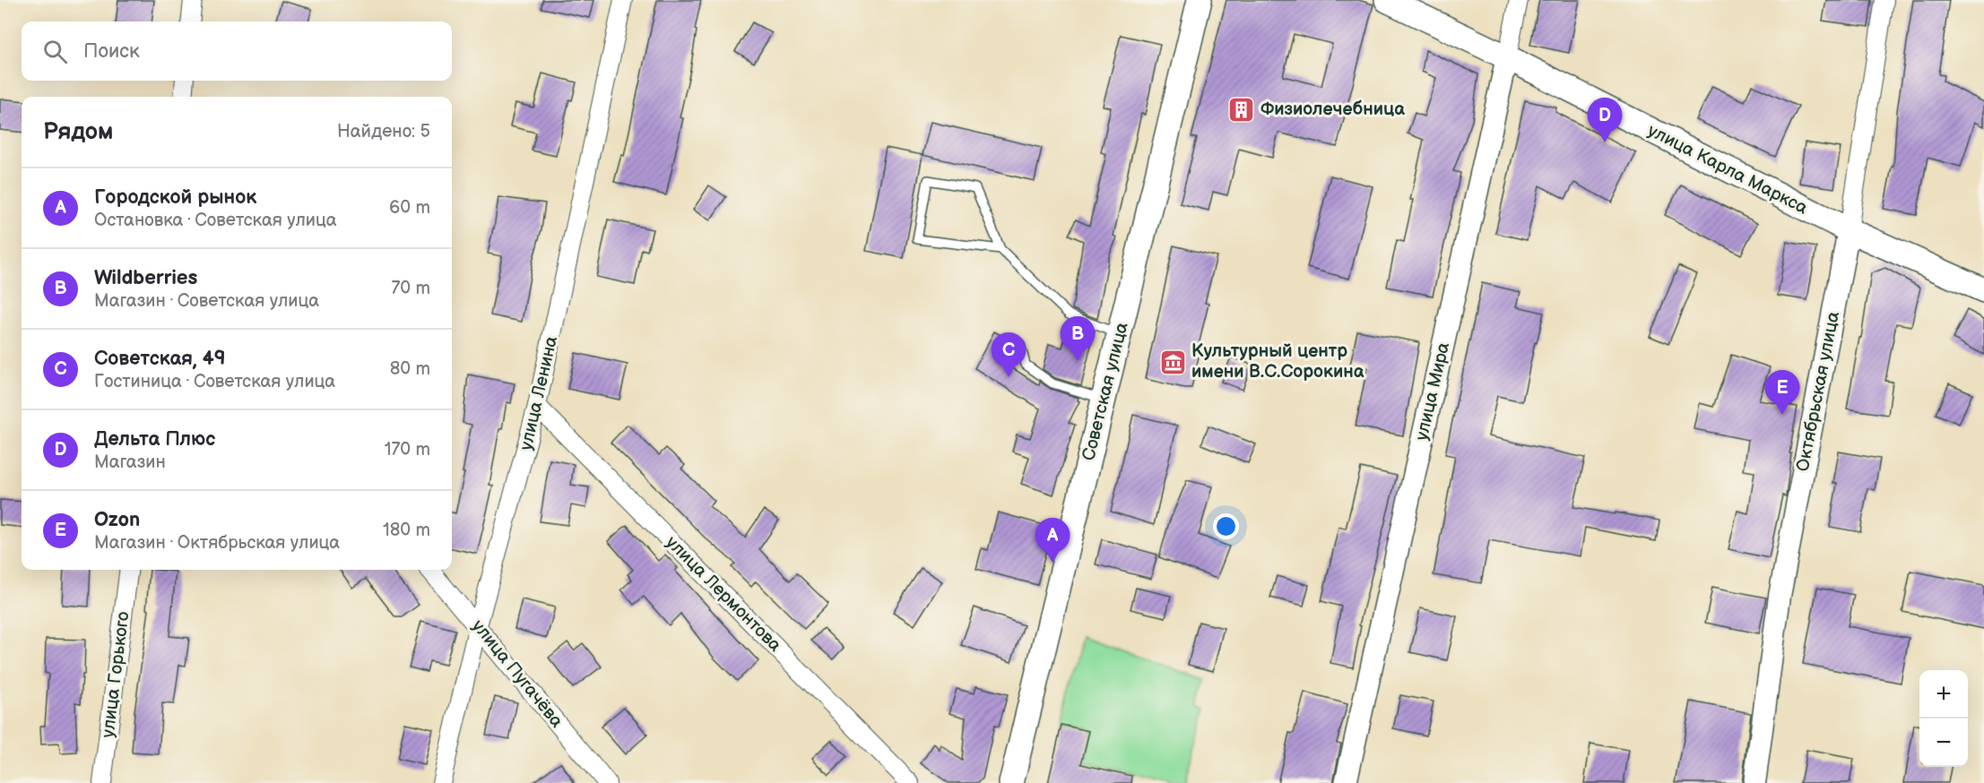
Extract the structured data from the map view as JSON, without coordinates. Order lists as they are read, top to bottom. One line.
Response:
{"streets":{"main road":["улица Карла Маркса","Советская улица"],"street":["улица Мира","Октябрьская улица","улица Ленина","улица Лермонтова","улица Пугачёва","улица Горького"]},"crossings":[["улица Карла Маркса","улица Мира"],["улица Карла Маркса","Октябрьская улица"],["улица Ленина","улица Лермонтова"],["улица Ленина","улица Пугачёва"]],"places":{"building":["Физиолечебница"],"museum":["Культурный центр имени В.С.Сорокина"]},"page":{"search":"Поиск","heading":["Рядом","Найдено: 5"],"pins":["D","B","C","E","A"],"list":[{"mark":"A","name":"Городской рынок","note":"Остановка · Советская улица","value":"60 m"},{"mark":"B","name":"Wildberries","note":"Магазин · Советская улица","value":"70 m"},{"mark":"C","name":"Советская, 49","note":"Гостиница · Советская улица","value":"80 m"},{"mark":"D","name":"Дельта Плюс","note":"Магазин","value":"170 m"},{"mark":"E","name":"Ozon","note":"Магазин · Октябрьская улица","value":"180 m"}],"map_buttons":["+","−"]}}
